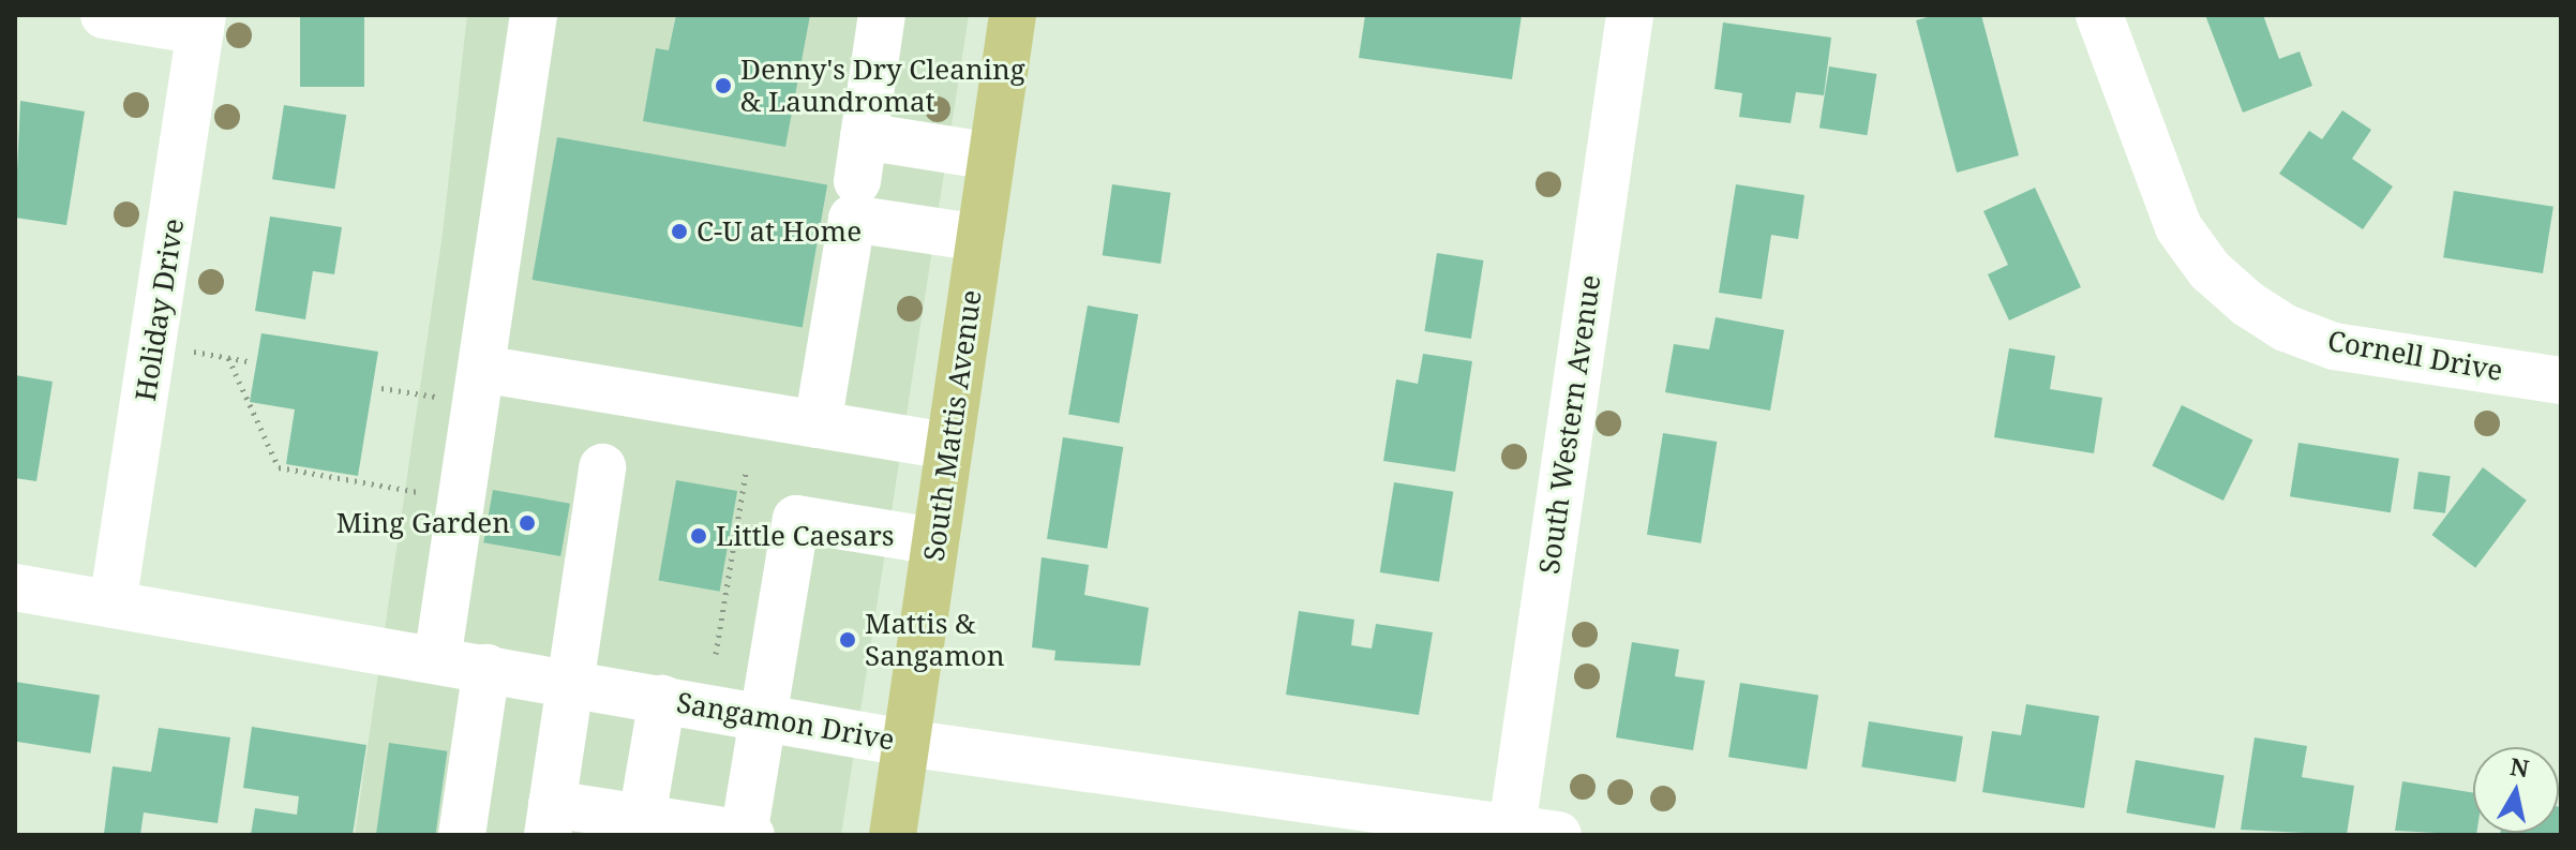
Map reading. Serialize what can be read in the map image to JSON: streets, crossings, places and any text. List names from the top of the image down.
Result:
{
  "streets": {
    "main road": ["South Mattis Avenue"],
    "street": [
      "Holiday Drive",
      "Cornell Drive",
      "South Western Avenue",
      "Sangamon Drive"
    ]
  },
  "crossings": [
    ["Holiday Drive", "Sangamon Drive"],
    ["South Western Avenue", "Sangamon Drive"],
    ["South Mattis Avenue", "Sangamon Drive"]
  ],
  "places": [
    "Denny's Dry Cleaning & Laundromat",
    "C-U at Home",
    "Ming Garden",
    "Little Caesars",
    "Mattis & Sangamon"
  ],
  "north": "top"
}
